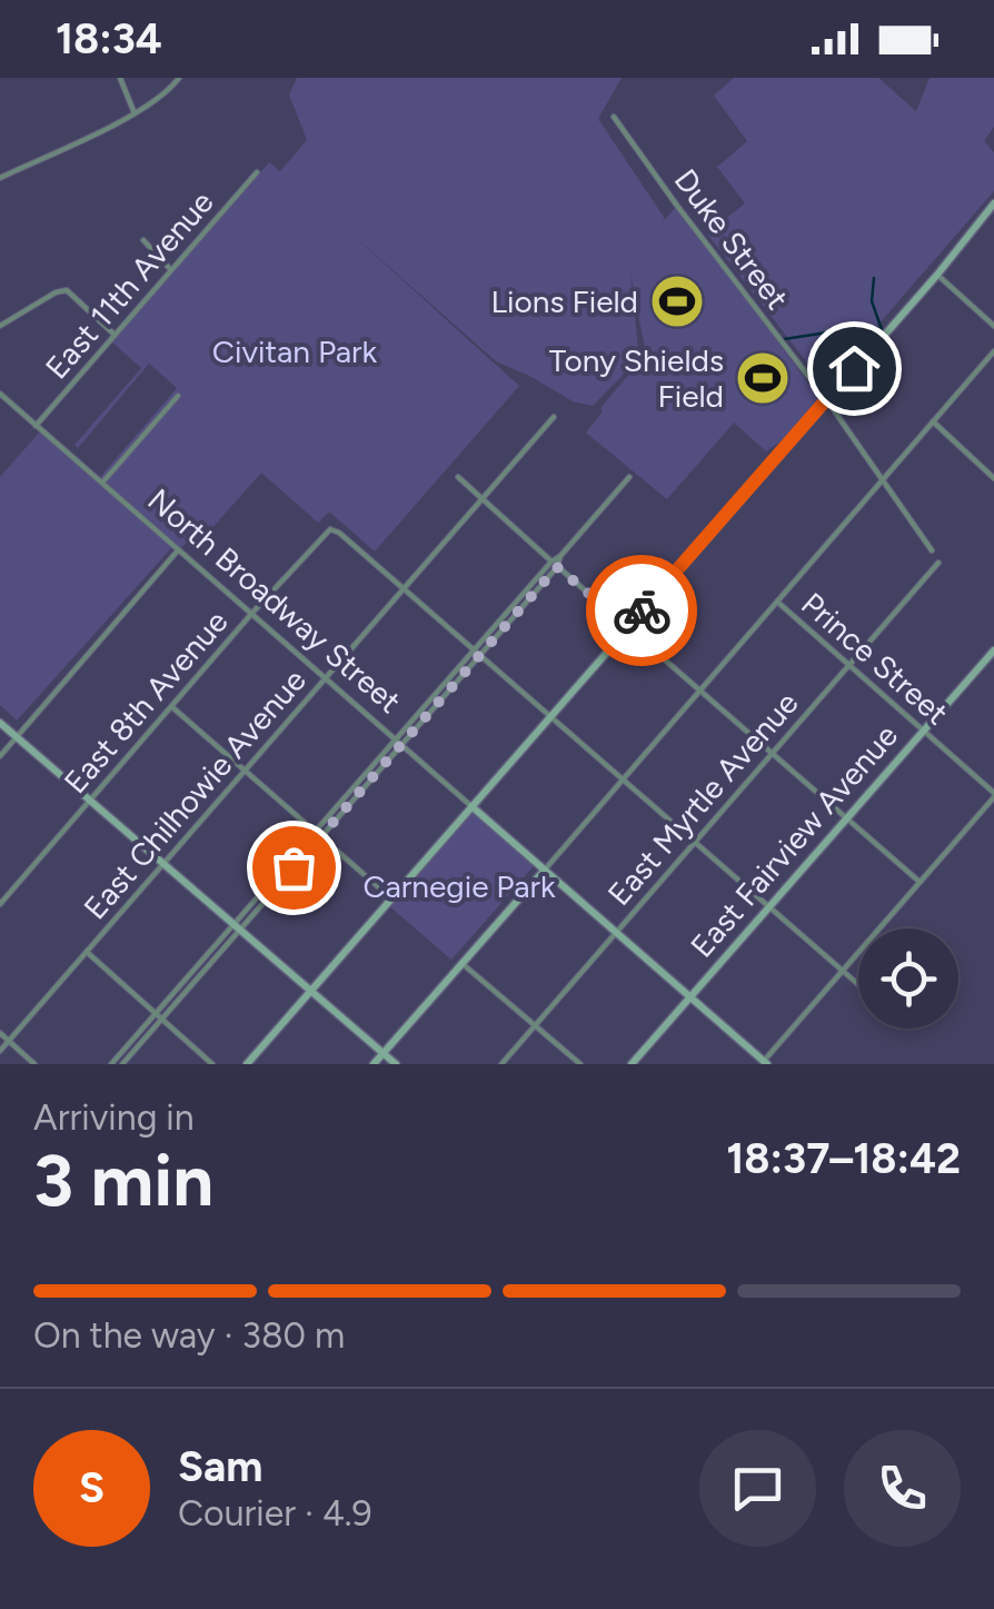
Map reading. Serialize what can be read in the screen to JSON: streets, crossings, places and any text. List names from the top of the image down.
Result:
{
  "streets": {
    "main road": ["North Broadway Street", "East Fairview Avenue"],
    "street": [
      "Duke Street",
      "East 11th Avenue",
      "Prince Street",
      "East 8th Avenue",
      "East Chilhowie Avenue",
      "East Myrtle Avenue"
    ]
  },
  "crossings": [
    ["East 11th Avenue", "North Broadway Street"],
    ["North Broadway Street", "East 8th Avenue"],
    ["North Broadway Street", "East Chilhowie Avenue"],
    ["North Broadway Street", "East Myrtle Avenue"],
    ["North Broadway Street", "East Fairview Avenue"],
    ["Prince Street", "East Myrtle Avenue"],
    ["Prince Street", "East Fairview Avenue"],
    ["East 8th Avenue", "East Chilhowie Avenue"]
  ],
  "parks": ["Civitan Park", "Carnegie Park"],
  "places": {
    "sports": ["Lions Field", "Tony Shields Field"]
  },
  "page": {
    "status": "18:34",
    "heading": ["3 min", "Arriving in", "18:37–18:42"],
    "panel": ["Sam", "Courier · 4.9"],
    "bar": "On the way · 380 m",
    "round": "S"
  }
}
